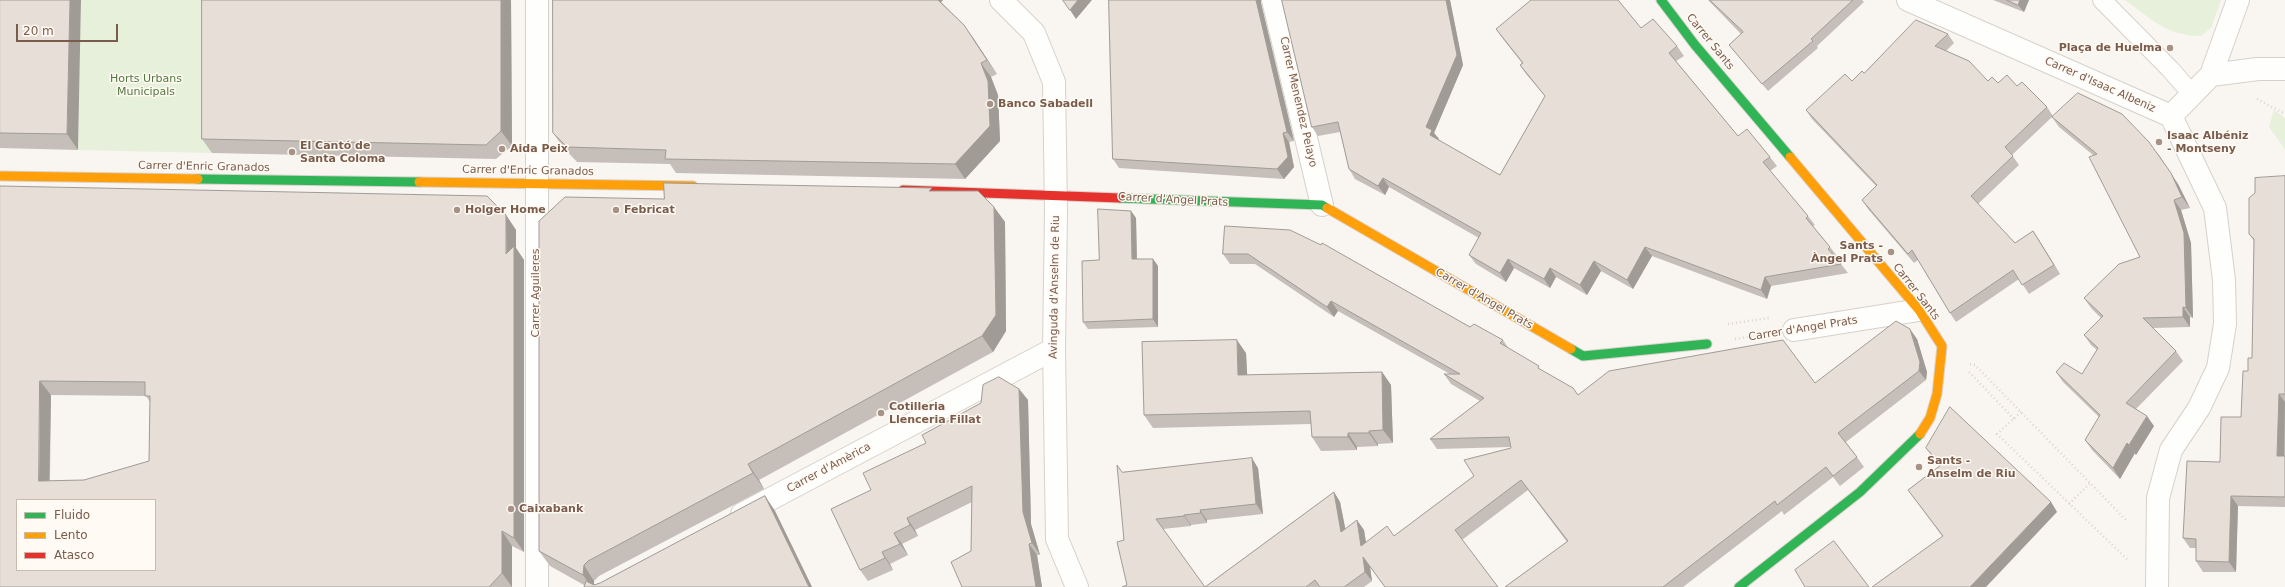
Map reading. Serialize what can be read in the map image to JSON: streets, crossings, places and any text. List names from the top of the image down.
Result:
{
  "streets": {
    "street": [
      "Carrer Sants",
      "Carrer d'Isaac Albeniz",
      "Carrer Menendez Pelayo",
      "Carrer d'Enric Granados",
      "Carrer d'Angel Prats",
      "Avinguda d'Anselm de Riu",
      "Carrer Aguileres",
      "Carrer d'Amèrica"
    ]
  },
  "crossings": [
    ["Carrer Sants", "Carrer d'Angel Prats"],
    ["Carrer Menendez Pelayo", "Carrer d'Angel Prats"],
    ["Carrer d'Enric Granados", "Carrer Aguileres"],
    ["Carrer d'Angel Prats", "Avinguda d'Anselm de Riu"],
    ["Avinguda d'Anselm de Riu", "Carrer d'Amèrica"]
  ],
  "parks": ["Horts Urbans Municipals"],
  "places": [
    "Plaça de Huelma",
    "Banco Sabadell",
    "Isaac Albéniz - Montseny",
    "Aida Peix",
    "El Cantó de Santa Coloma",
    "Holger Home",
    "Febricat",
    "Sants - Àngel Prats",
    "Cotilleria Llenceria Fillat",
    "Sants - Anselm de Riu",
    "Caixabank"
  ],
  "legend": ["Fluido", "Lento", "Atasco"],
  "scale_bar": "20 m"
}
